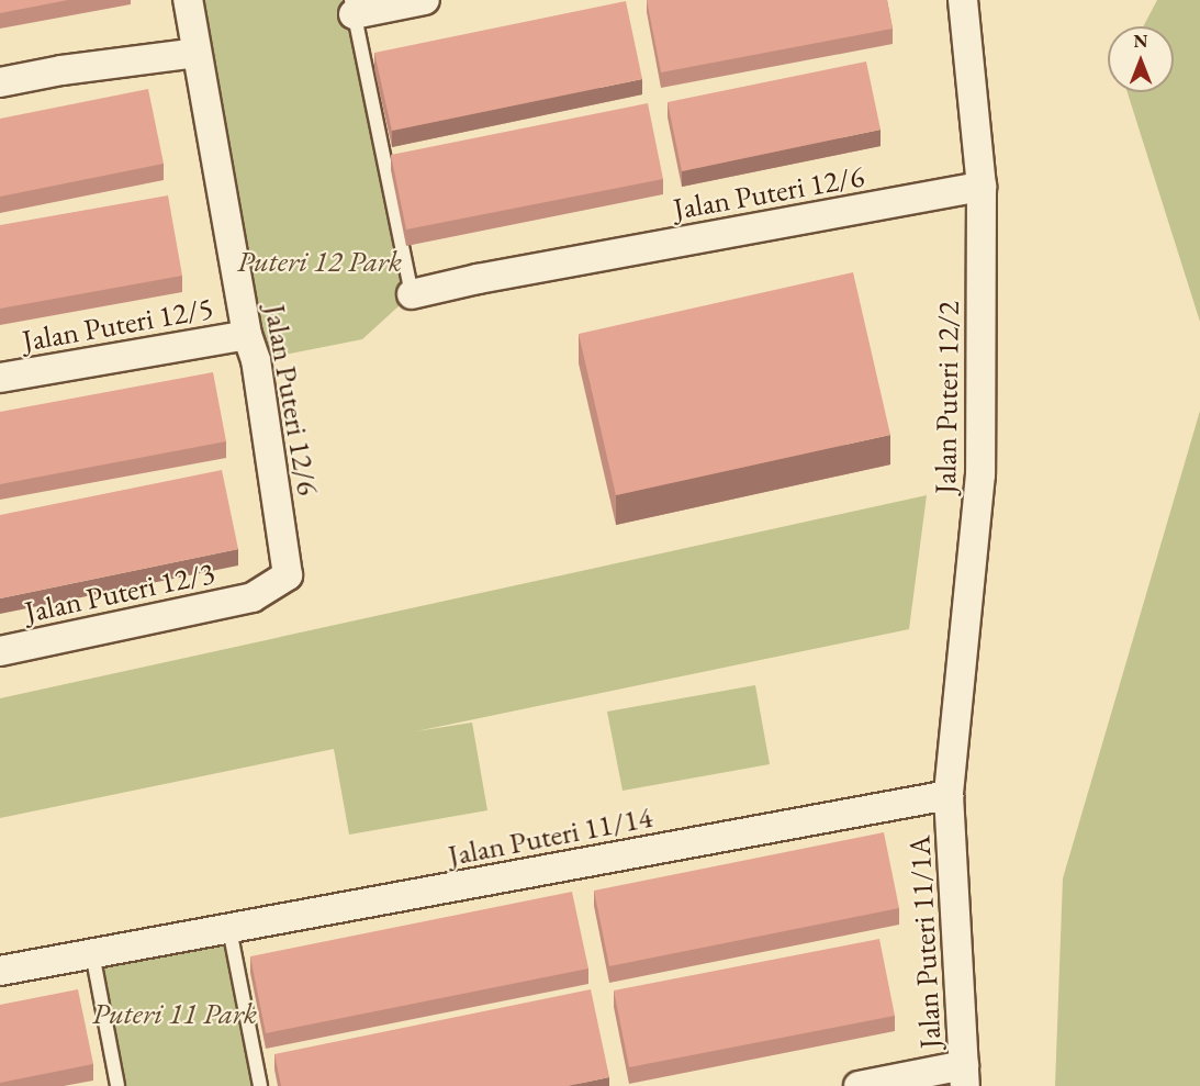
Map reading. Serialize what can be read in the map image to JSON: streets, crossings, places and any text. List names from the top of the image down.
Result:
{
  "streets": {
    "street": [
      "Jalan Puteri 12/6",
      "Jalan Puteri 12/5",
      "Jalan Puteri 12/2",
      "Jalan Puteri 12/3",
      "Jalan Puteri 11/14",
      "Jalan Puteri 11/1A"
    ]
  },
  "crossings": [
    ["Jalan Puteri 12/6", "Jalan Puteri 12/5"],
    ["Jalan Puteri 12/6", "Jalan Puteri 12/2"],
    ["Jalan Puteri 12/6", "Jalan Puteri 12/3"],
    ["Jalan Puteri 12/2", "Jalan Puteri 11/14"],
    ["Jalan Puteri 12/2", "Jalan Puteri 11/1A"],
    ["Jalan Puteri 11/14", "Jalan Puteri 11/1A"]
  ],
  "parks": ["Puteri 12 Park", "Puteri 11 Park"],
  "north": "top"
}
